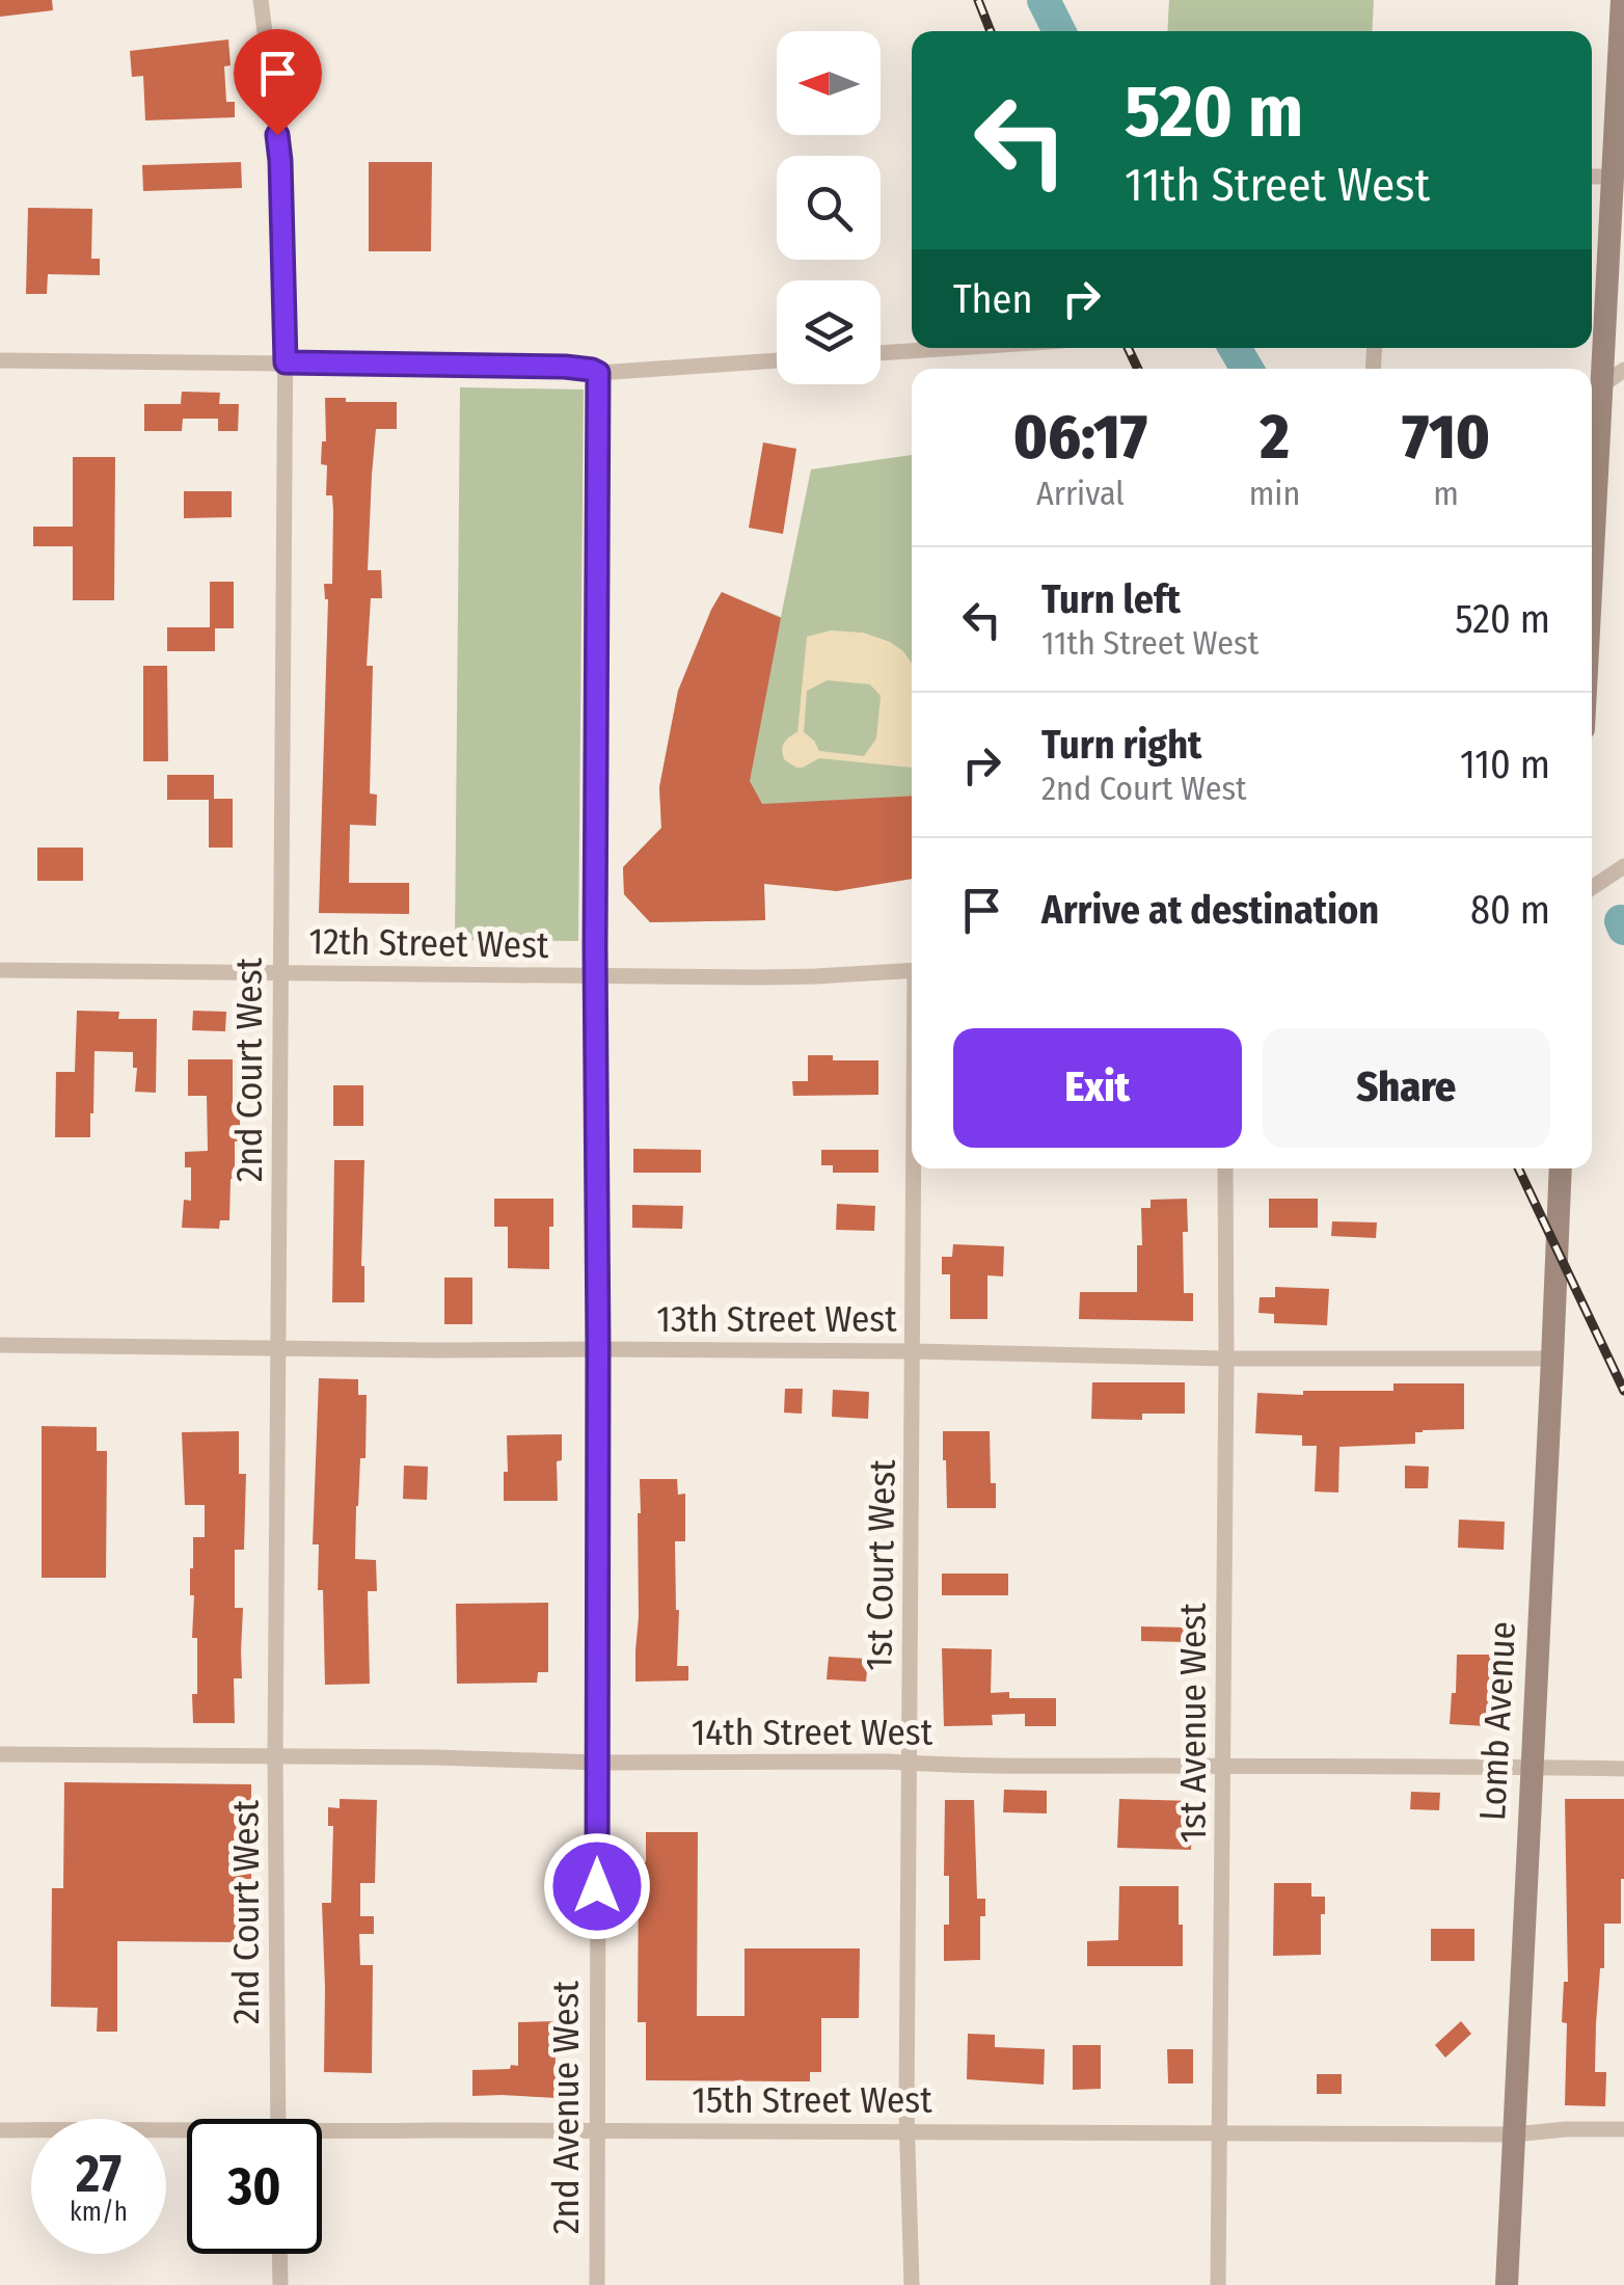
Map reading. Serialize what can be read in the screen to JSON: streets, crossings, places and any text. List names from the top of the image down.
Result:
{
  "streets": {
    "main road": ["Lomb Avenue"],
    "street": [
      "12th Street West",
      "2nd Court West",
      "13th Street West",
      "1st Court West",
      "1st Avenue West",
      "14th Street West",
      "15th Street West",
      "2nd Avenue West"
    ]
  },
  "crossings": [
    ["12th Street West", "2nd Court West"],
    ["12th Street West", "2nd Avenue West"],
    ["2nd Court West", "13th Street West"],
    ["2nd Court West", "14th Street West"],
    ["13th Street West", "1st Court West"],
    ["13th Street West", "Lomb Avenue"],
    ["13th Street West", "1st Avenue West"],
    ["13th Street West", "2nd Avenue West"],
    ["1st Court West", "14th Street West"],
    ["1st Court West", "15th Street West"],
    ["Lomb Avenue", "14th Street West"],
    ["Lomb Avenue", "15th Street West"],
    ["1st Avenue West", "14th Street West"],
    ["1st Avenue West", "15th Street West"],
    ["14th Street West", "2nd Avenue West"],
    ["15th Street West", "2nd Avenue West"]
  ],
  "north": "left",
  "page": {
    "turn": ["520 m", "11th Street West"],
    "then": "Then",
    "eta": [
      "06:17",
      "Arrival",
      "2",
      "min",
      "710",
      "m"
    ],
    "list": [
      {
        "name": "Turn left",
        "note": "11th Street West",
        "value": "520 m"
      },
      {
        "name": "Turn right",
        "note": "2nd Court West",
        "value": "110 m"
      },
      {
        "name": "Arrive at destination",
        "value": "80 m"
      }
    ],
    "buttons": ["Exit", "Share"],
    "speed": "27 km/h",
    "limit": "30"
  }
}
